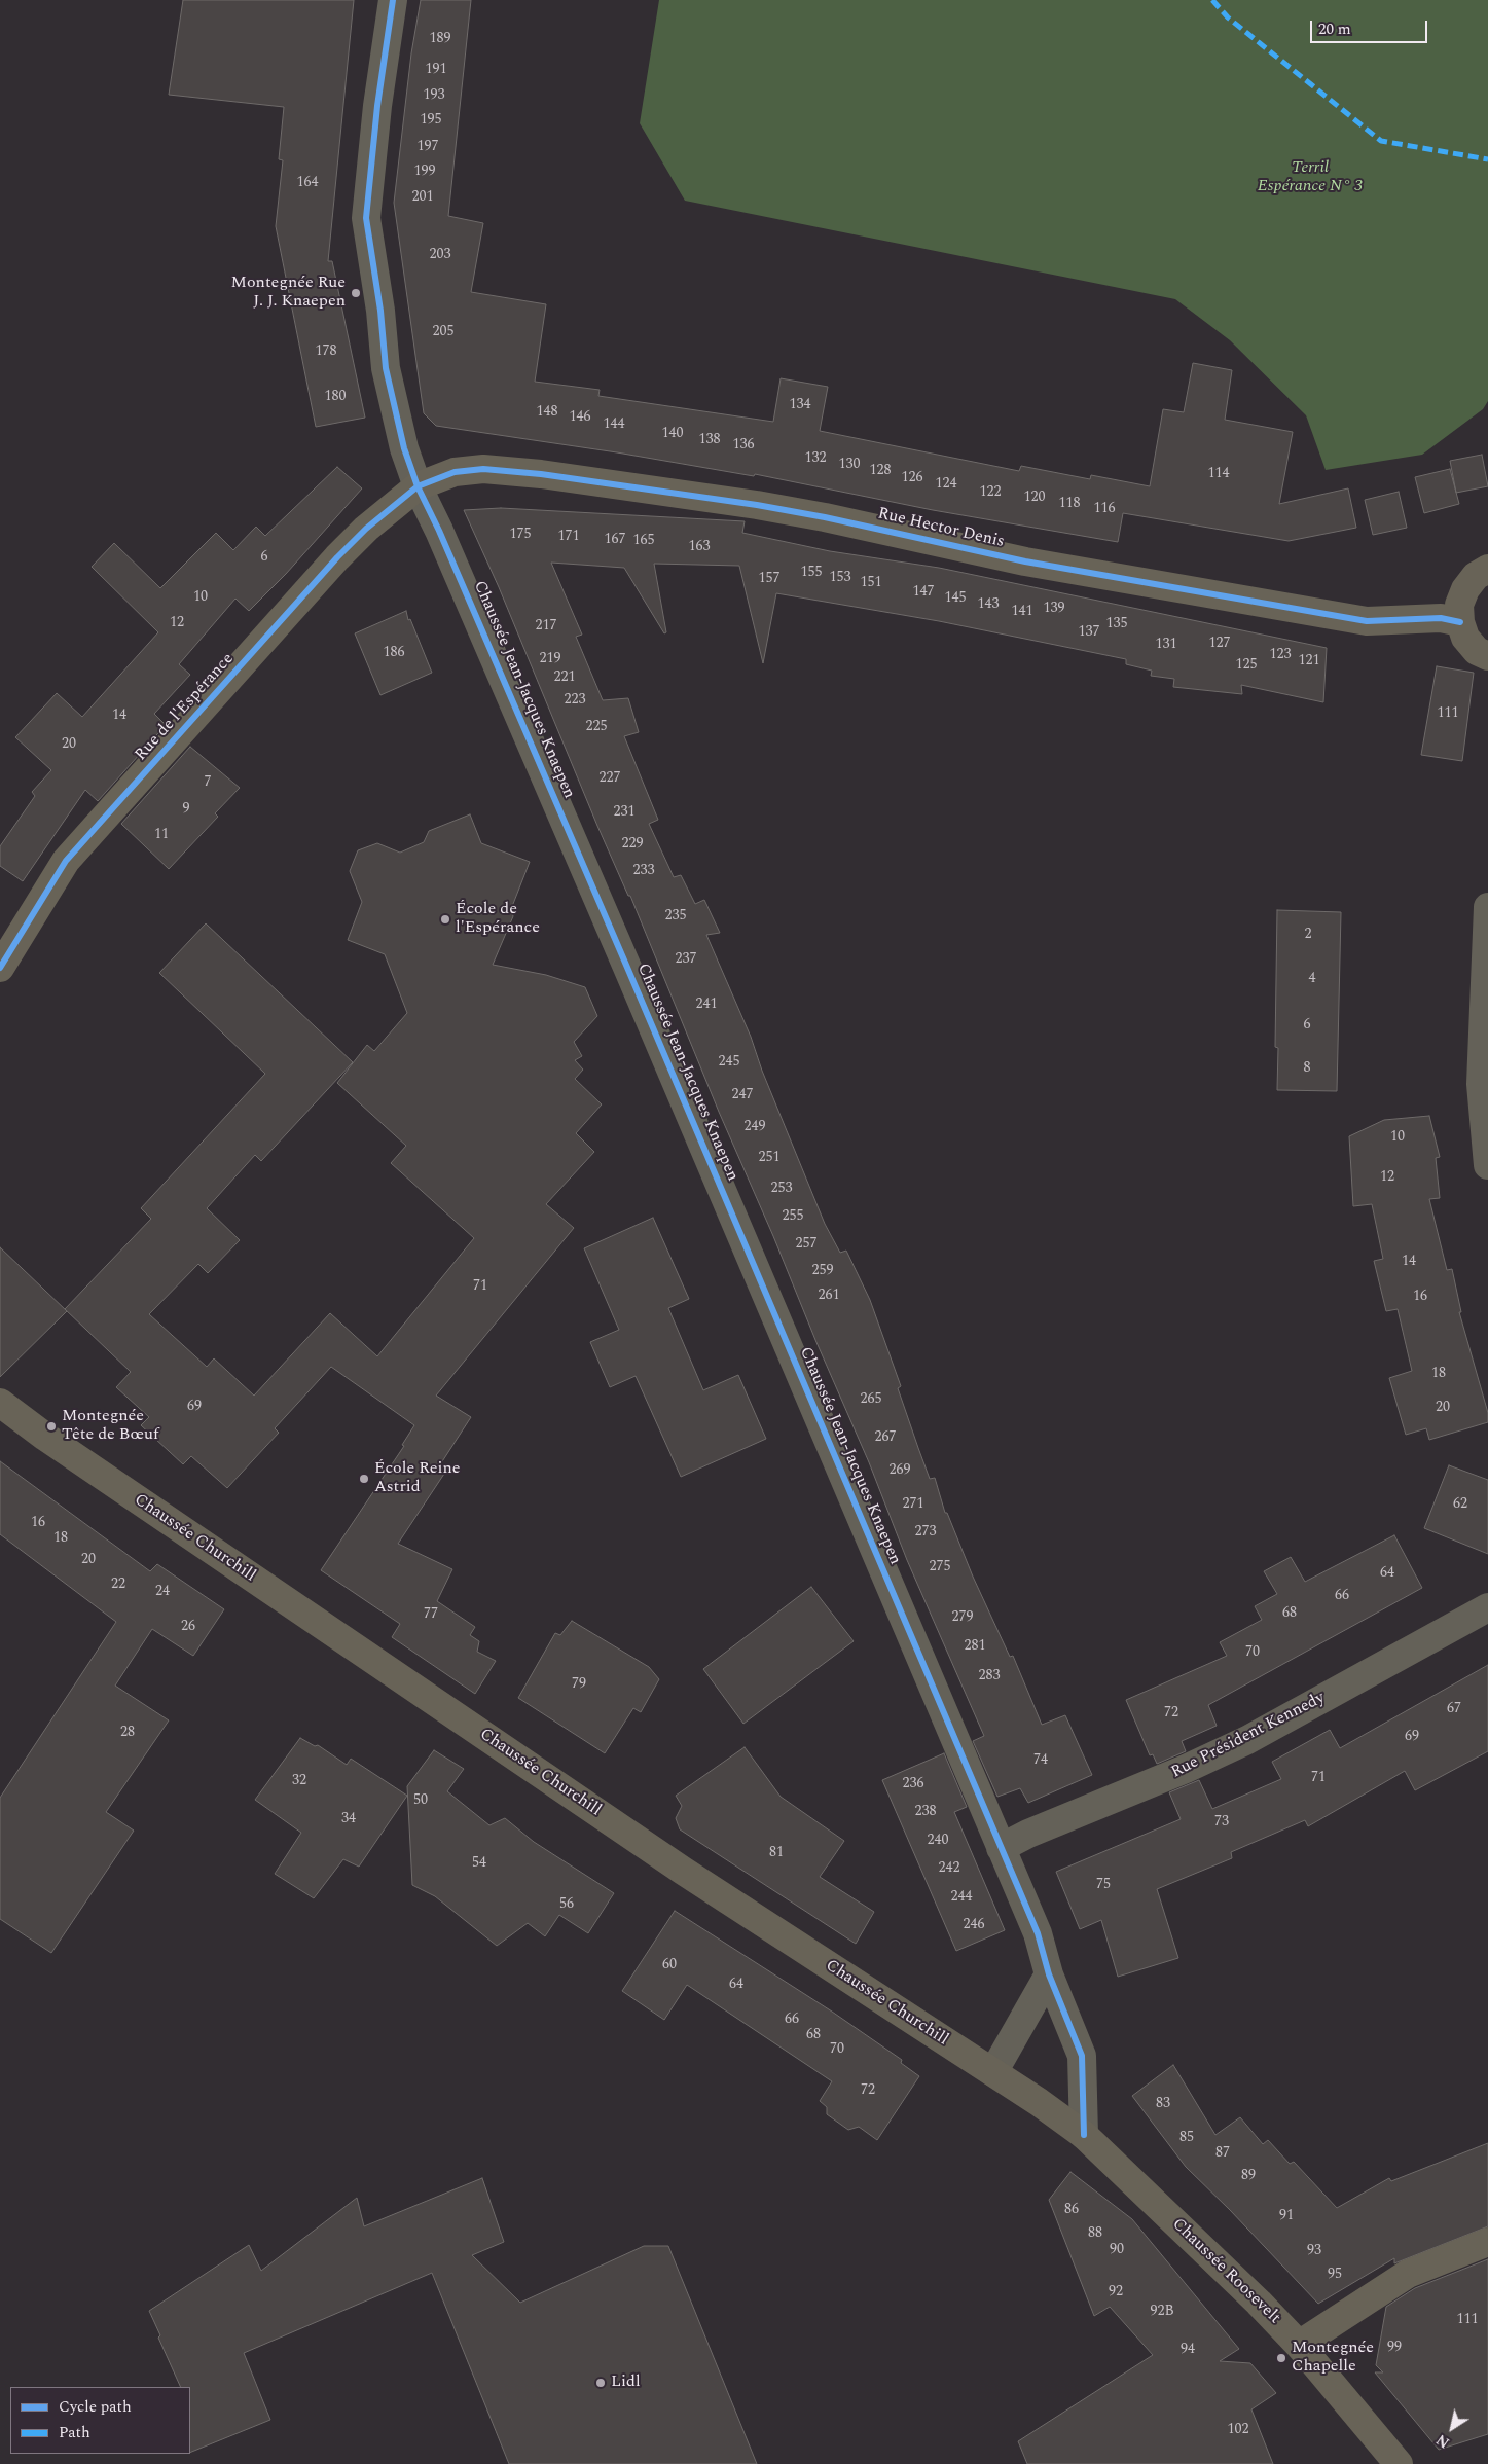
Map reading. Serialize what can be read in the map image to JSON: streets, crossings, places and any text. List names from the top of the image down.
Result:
{
  "streets": {
    "street": [
      "Rue Hector Denis",
      "Chaussée Jean-Jacques Knaepen",
      "Rue de l'Espérance",
      "Chaussée Churchill",
      "Rue Président Kennedy",
      "Chaussée Roosevelt"
    ]
  },
  "crossings": [
    ["Rue Hector Denis", "Chaussée Jean-Jacques Knaepen"],
    ["Rue Hector Denis", "Rue de l'Espérance"],
    ["Chaussée Jean-Jacques Knaepen", "Rue de l'Espérance"],
    ["Chaussée Jean-Jacques Knaepen", "Chaussée Churchill"],
    ["Chaussée Jean-Jacques Knaepen", "Rue Président Kennedy"],
    ["Chaussée Jean-Jacques Knaepen", "Chaussée Roosevelt"],
    ["Chaussée Churchill", "Chaussée Roosevelt"]
  ],
  "parks": ["Terril Espérance N° 3"],
  "places": [
    "Montegnée Rue J. J. Knaepen",
    "École de l'Espérance",
    "Montegnée Tête de Bœuf",
    "École Reine Astrid",
    "Montegnée Chapelle",
    "Lidl"
  ],
  "house_numbers": [
    "189",
    "191",
    "193",
    "195",
    "197",
    "199",
    "164",
    "201",
    "203",
    "205",
    "178",
    "180",
    "134",
    "148",
    "146",
    "144",
    "140",
    "138",
    "136",
    "132",
    "130",
    "128",
    "114",
    "126",
    "124",
    "122",
    "120",
    "118",
    "116",
    "175",
    "171",
    "167",
    "165",
    "163",
    "6",
    "155",
    "153",
    "157",
    "151",
    "147",
    "10",
    "145",
    "143",
    "139",
    "141",
    "12",
    "135",
    "217",
    "137",
    "127",
    "131",
    "186",
    "123",
    "219",
    "121",
    "125",
    "221",
    "223",
    "111",
    "14",
    "225",
    "20",
    "227",
    "7",
    "9",
    "231",
    "11",
    "229",
    "233",
    "235",
    "2",
    "237",
    "4",
    "241",
    "6",
    "245",
    "8",
    "247",
    "249",
    "10",
    "251",
    "12",
    "253",
    "255",
    "257",
    "14",
    "259",
    "71",
    "261",
    "16",
    "18",
    "265",
    "69",
    "20",
    "267",
    "269",
    "271",
    "62",
    "16",
    "273",
    "18",
    "20",
    "275",
    "64",
    "22",
    "24",
    "66",
    "68",
    "77",
    "279",
    "26",
    "281",
    "70",
    "283",
    "79",
    "67",
    "72",
    "28",
    "69",
    "74",
    "71",
    "32",
    "236",
    "50",
    "238",
    "34",
    "73",
    "240",
    "81",
    "54",
    "242",
    "75",
    "244",
    "56",
    "246",
    "60",
    "64",
    "66",
    "68",
    "70",
    "72",
    "83",
    "85",
    "87",
    "89",
    "86",
    "91",
    "88",
    "90",
    "93",
    "95",
    "92",
    "92B",
    "111",
    "99",
    "94",
    "102"
  ],
  "legend": ["Cycle path", "Path"],
  "scale_bar": "20 m",
  "north": "bottom left"
}
